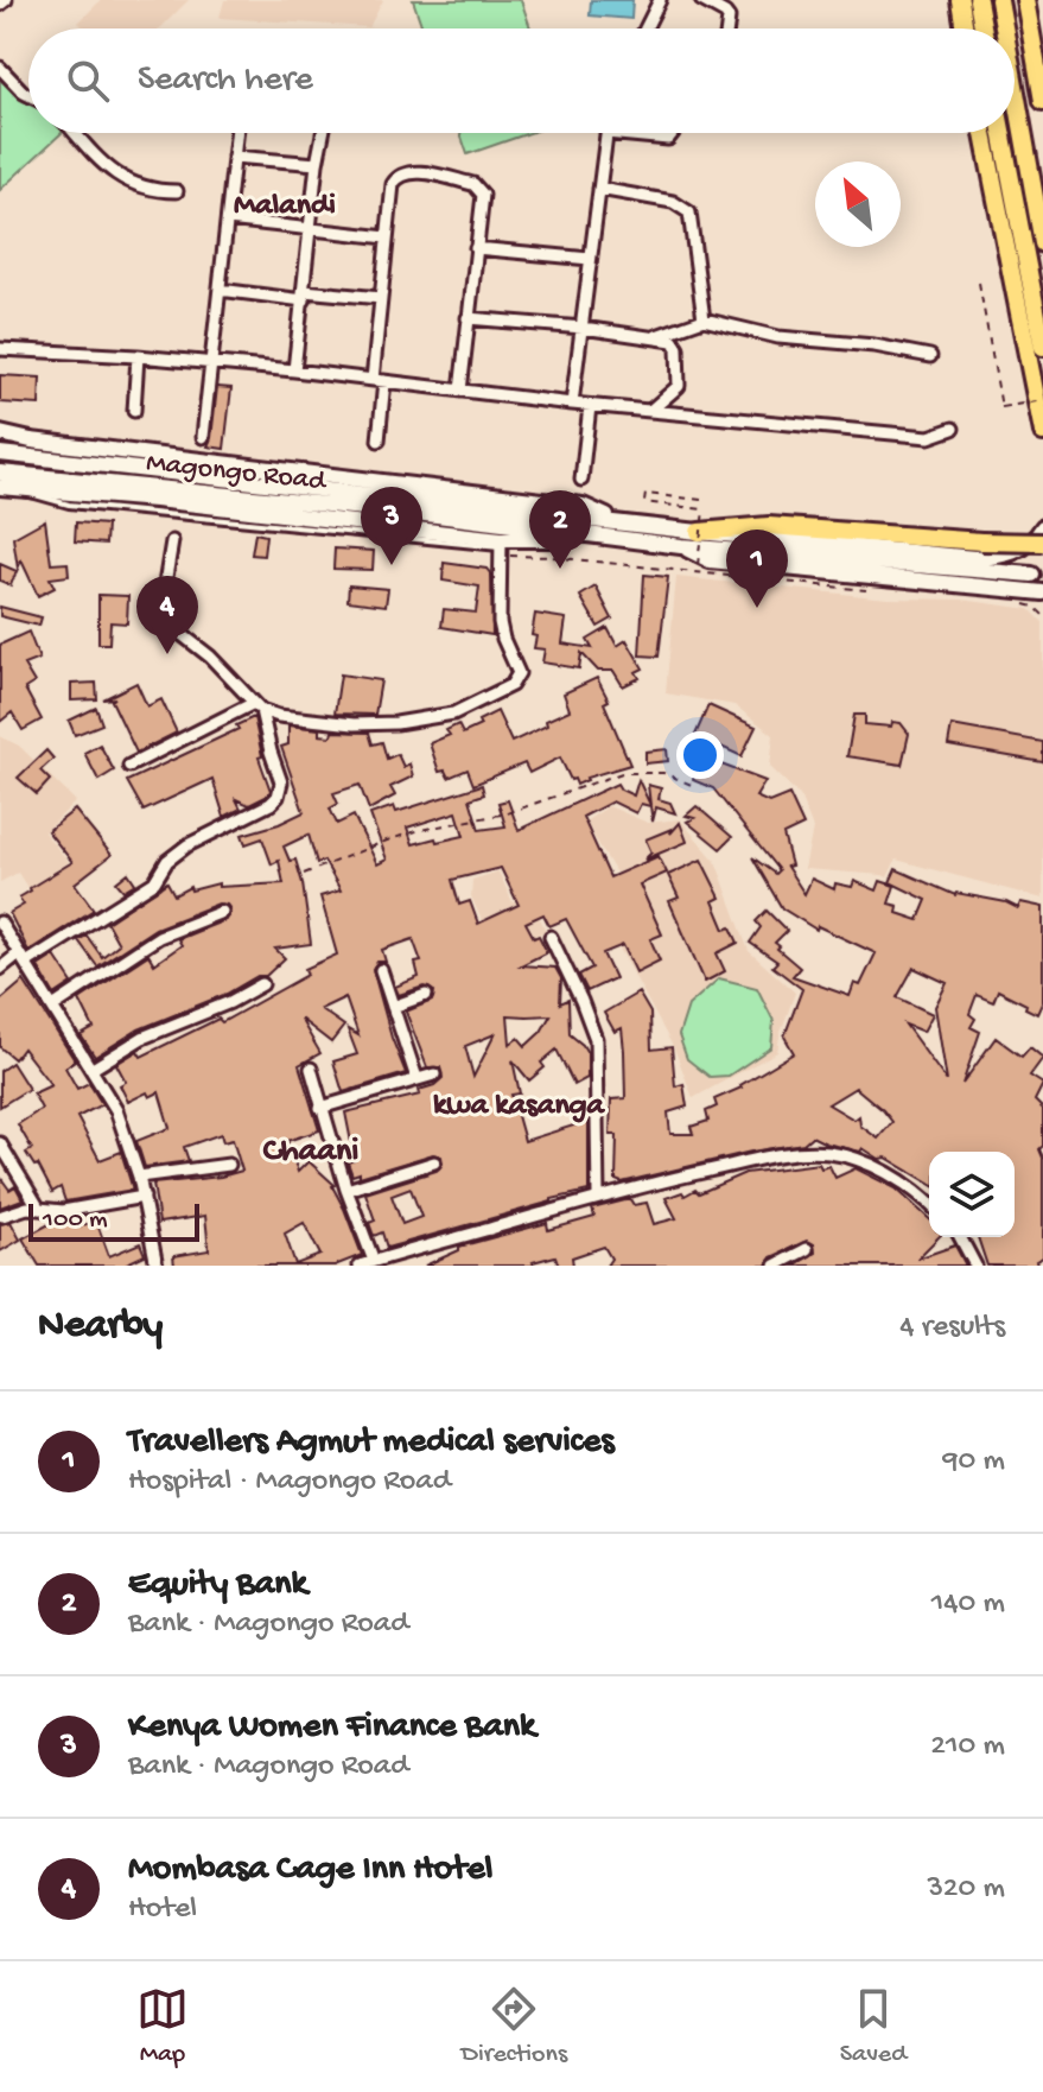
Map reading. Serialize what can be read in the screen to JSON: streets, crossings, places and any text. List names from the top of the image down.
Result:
{
  "streets": {
    "main road": ["Magongo Road"]
  },
  "districts": ["Malandi", "kwa kasanga", "Chaani"],
  "scale_bar": "100 m",
  "north": "top left",
  "page": {
    "search": "Search here",
    "pins": [
      "3",
      "2",
      "1",
      "4"
    ],
    "scale": "100 m",
    "heading": ["Nearby", "4 results"],
    "list": [
      {
        "mark": "1",
        "name": "Travellers Agmut medical services",
        "note": "Hospital · Magongo Road",
        "value": "90 m"
      },
      {
        "mark": "2",
        "name": "Equity Bank",
        "note": "Bank · Magongo Road",
        "value": "140 m"
      },
      {
        "mark": "3",
        "name": "Kenya Women Finance Bank",
        "note": "Bank · Magongo Road",
        "value": "210 m"
      },
      {
        "mark": "4",
        "name": "Mombasa Cage Inn Hotel",
        "note": "Hotel",
        "value": "320 m"
      }
    ],
    "nav": ["Map", "Directions", "Saved"]
  }
}
